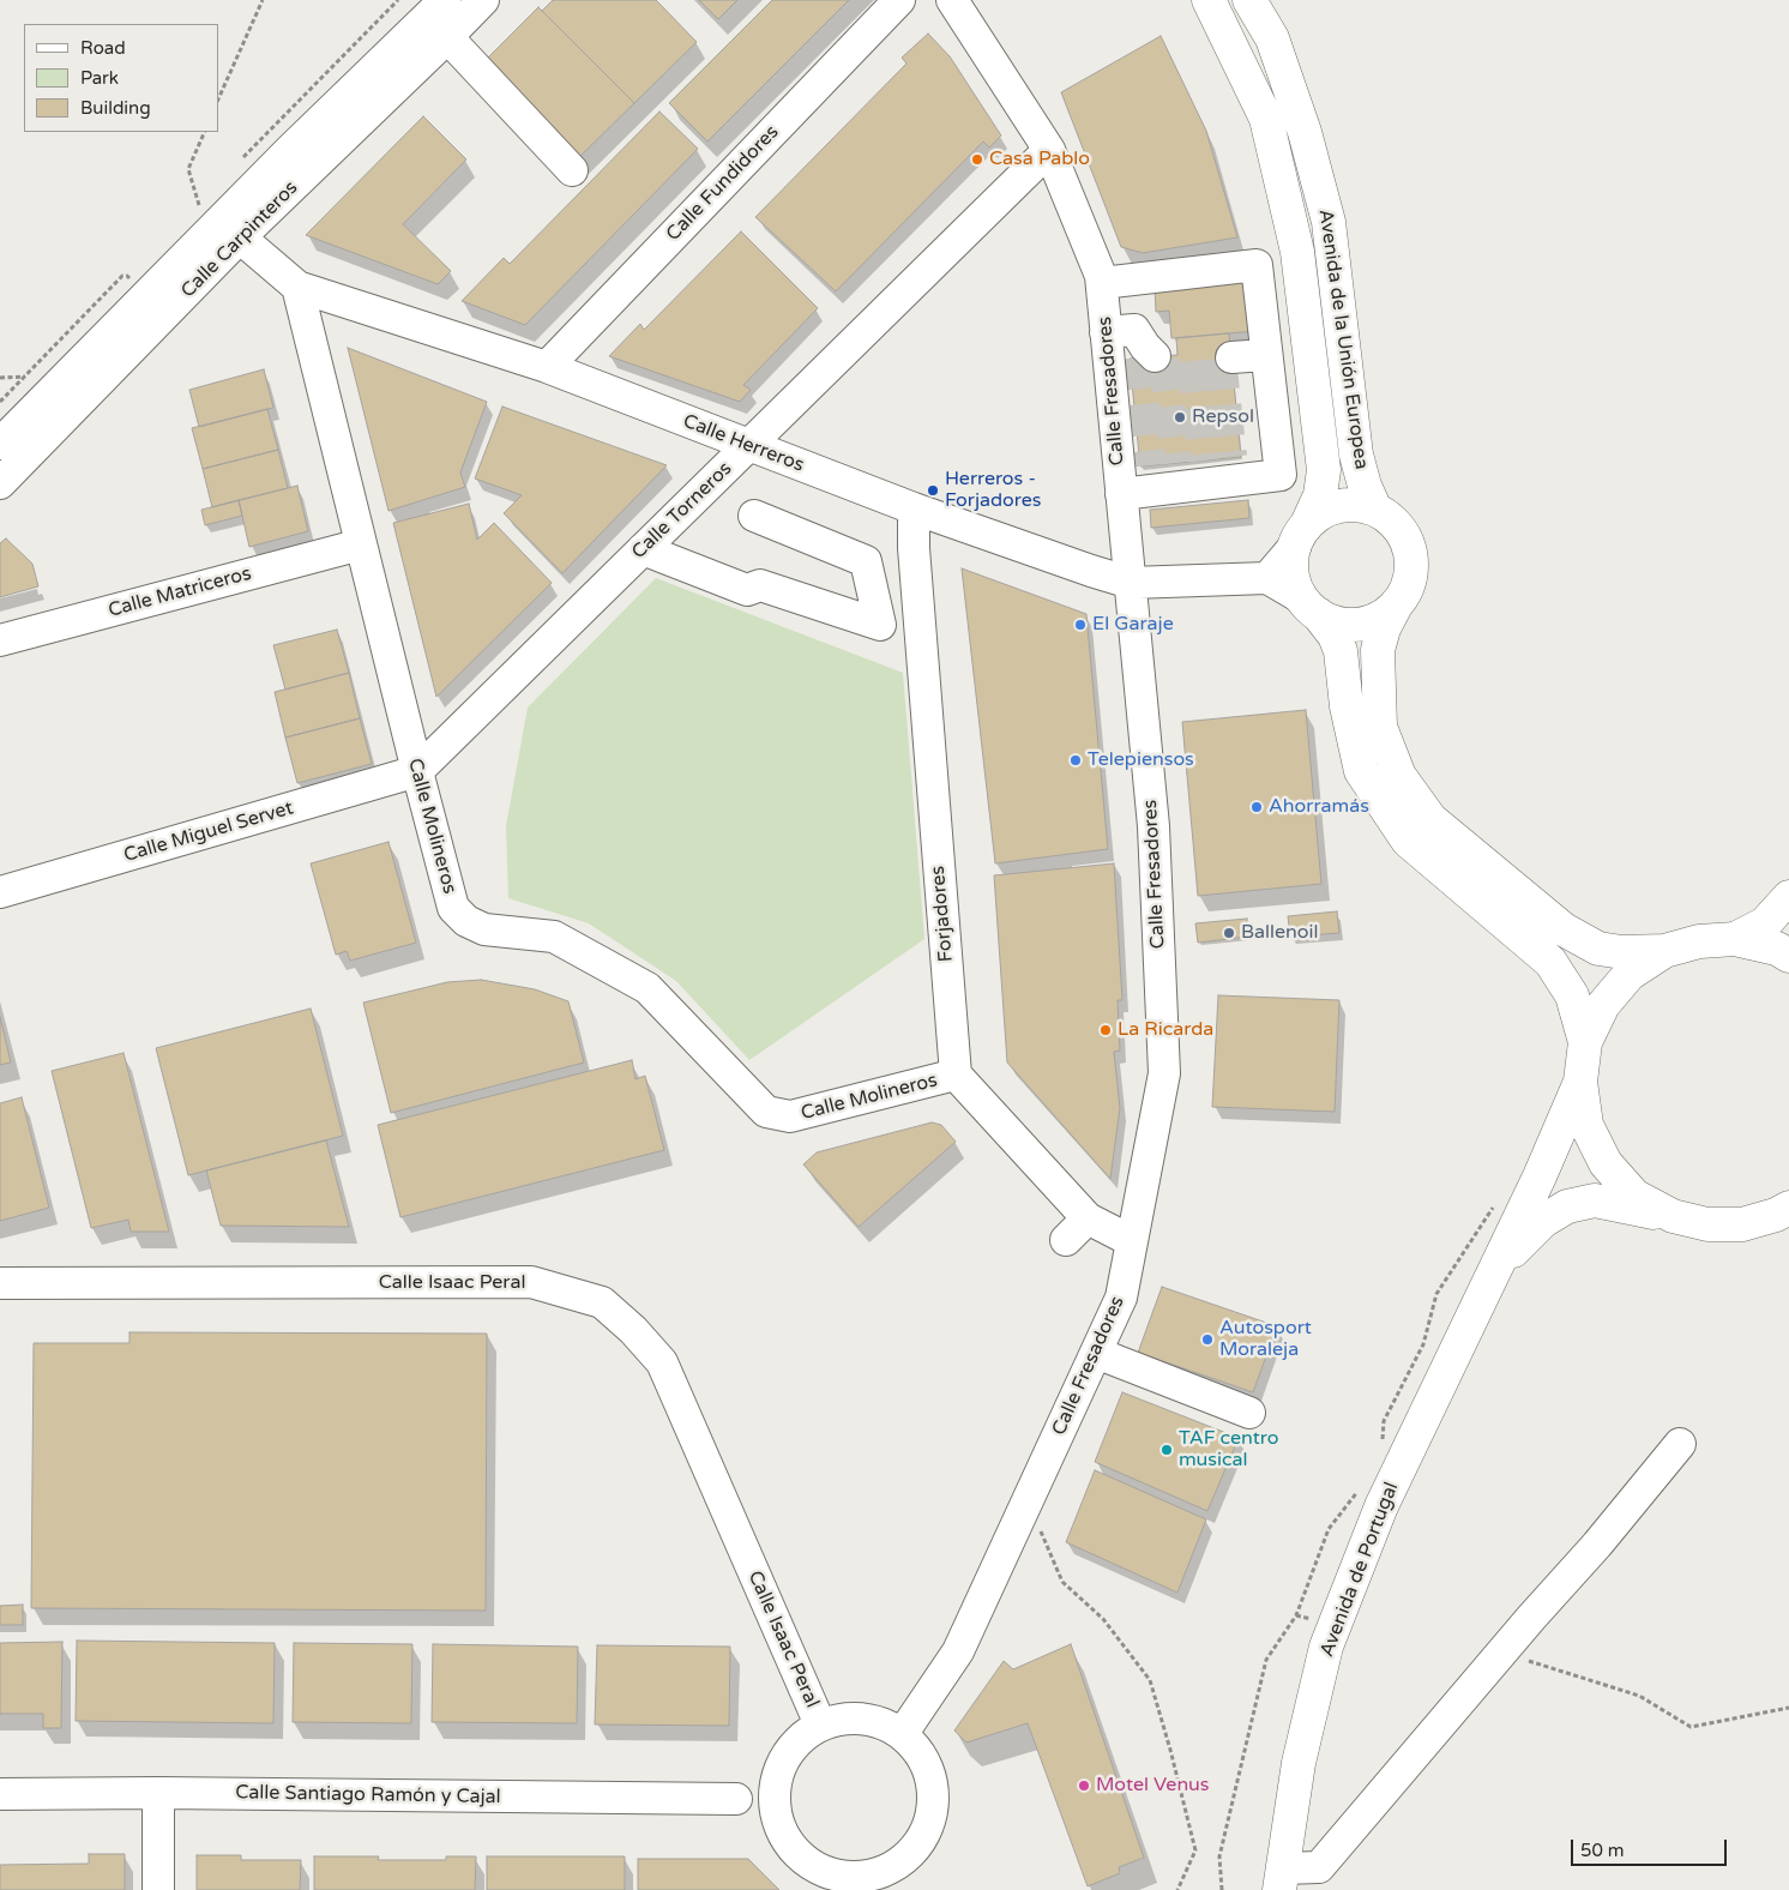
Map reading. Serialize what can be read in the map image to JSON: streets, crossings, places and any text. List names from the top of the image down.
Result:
{
  "streets": {
    "main road": ["Avenida de la Unión Europea", "Avenida de Portugal"],
    "street": [
      "Calle Fundidores",
      "Calle Carpìnteros",
      "Calle Fresadores",
      "Calle Herreros",
      "Calle Torneros",
      "Calle Matriceros",
      "Calle Molineros",
      "Calle Miguel Servet",
      "Forjadores",
      "Calle Isaac Peral",
      "Calle Santiago Ramón y Cajal"
    ]
  },
  "crossings": [
    ["Calle Fundidores", "Calle Herreros"],
    ["Calle Carpìnteros", "Calle Herreros"],
    ["Calle Fresadores", "Calle Herreros"],
    ["Calle Fresadores", "Calle Torneros"],
    ["Calle Fresadores", "Calle Isaac Peral"],
    ["Calle Herreros", "Calle Torneros"],
    ["Calle Herreros", "Calle Molineros"],
    ["Calle Herreros", "Forjadores"],
    ["Calle Torneros", "Calle Molineros"],
    ["Calle Torneros", "Calle Miguel Servet"],
    ["Calle Matriceros", "Calle Molineros"],
    ["Calle Molineros", "Calle Miguel Servet"],
    ["Calle Molineros", "Forjadores"]
  ],
  "places": [
    "Casa Pablo",
    "Repsol",
    "Herreros - Forjadores",
    "El Garaje",
    "Telepiensos",
    "Ahorramás",
    "Ballenoil",
    "La Ricarda",
    "Autosport Moraleja",
    "TAF centro musical",
    "Motel Venus"
  ],
  "legend": ["Road", "Park", "Building"],
  "scale_bar": "50 m"
}
